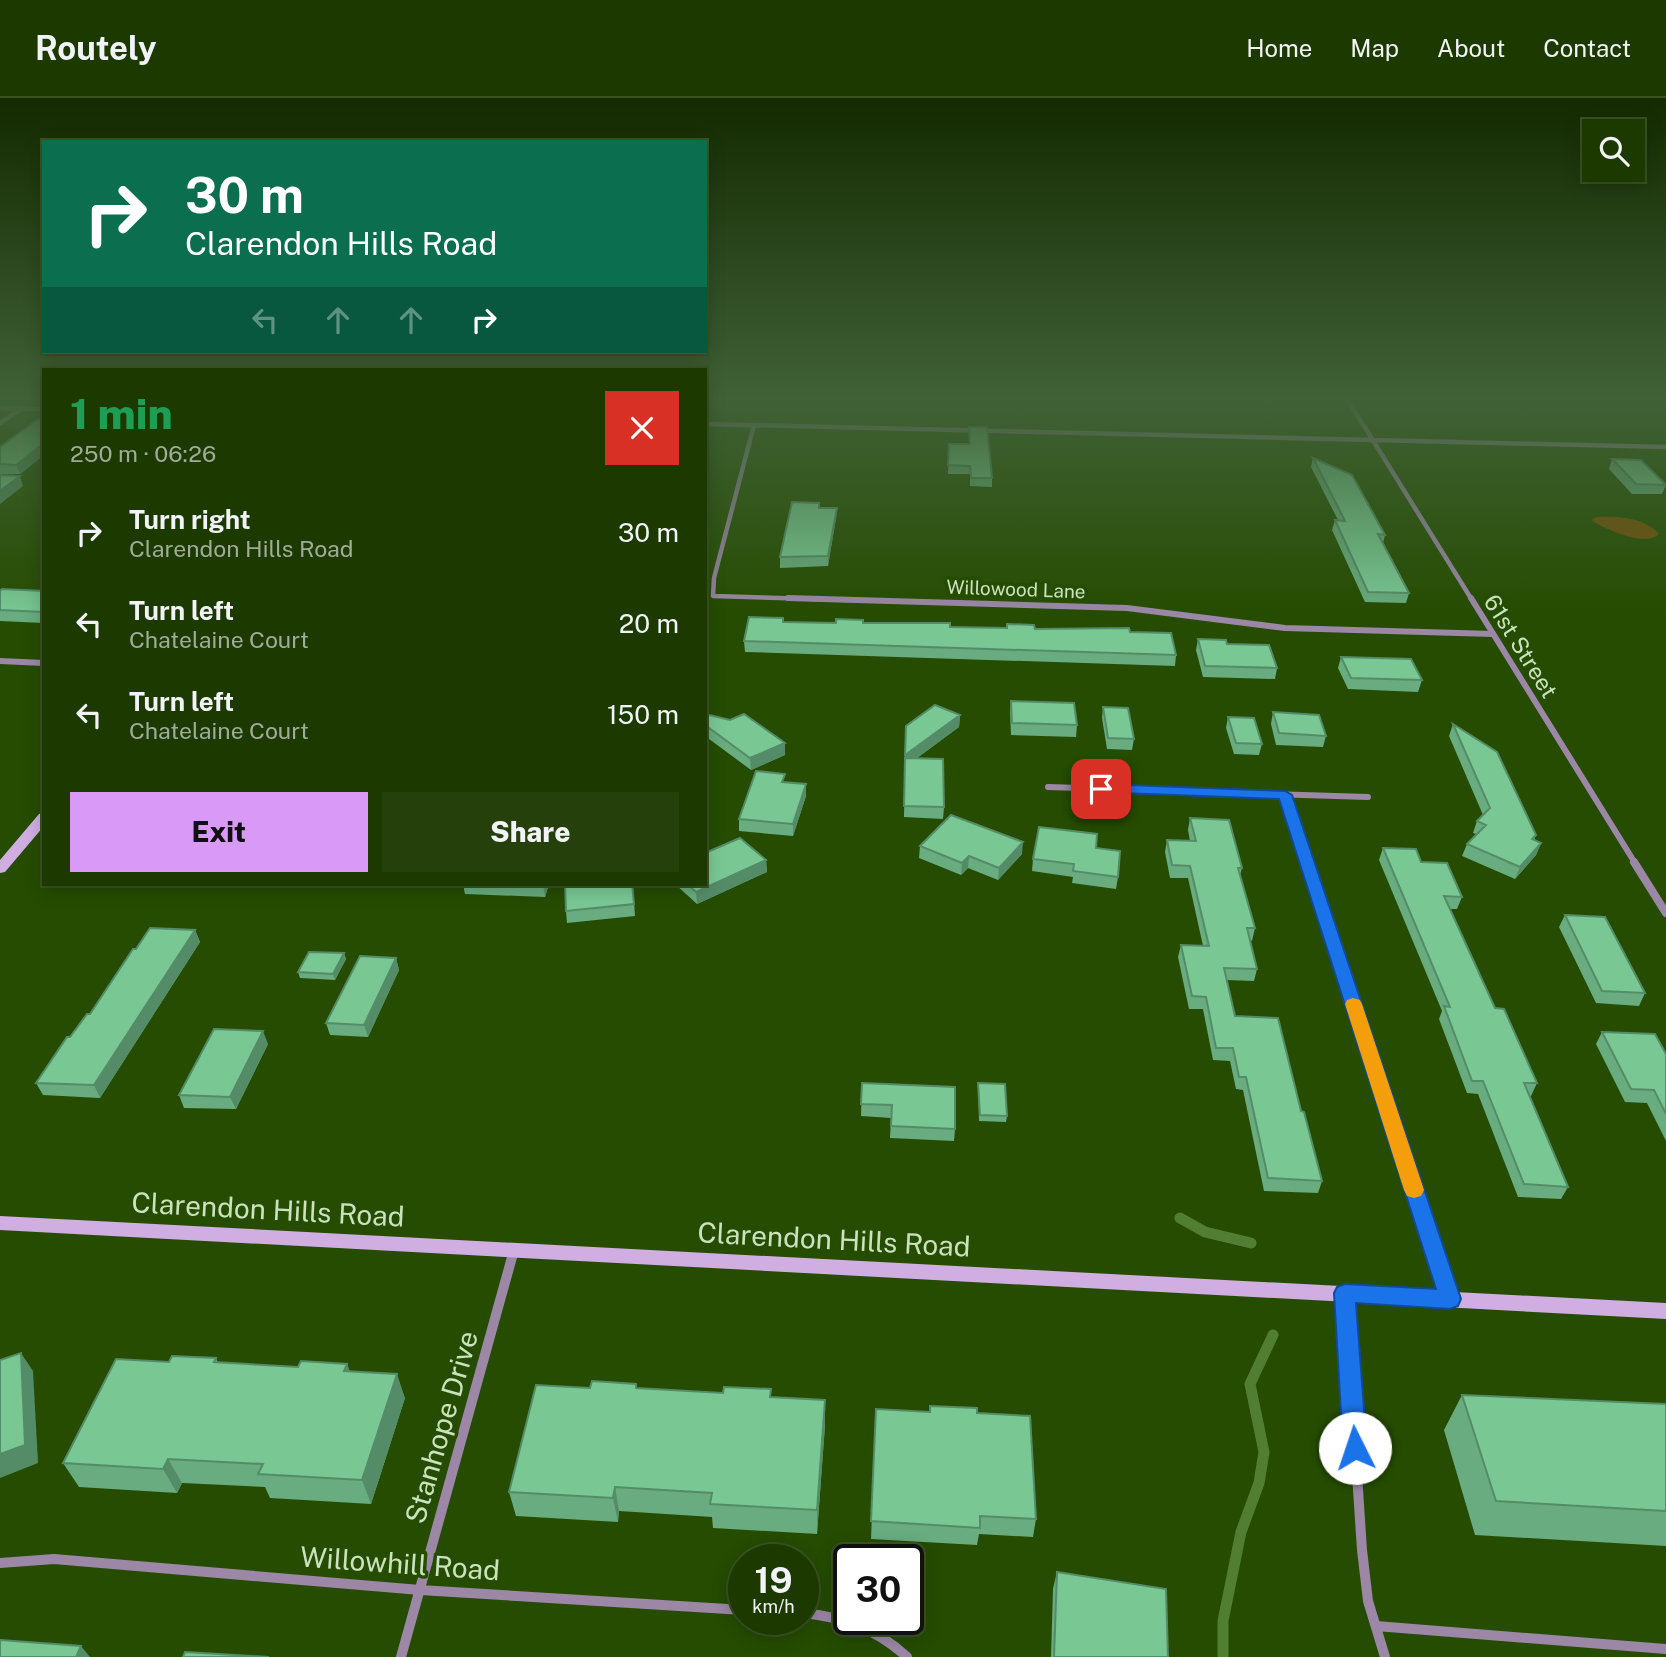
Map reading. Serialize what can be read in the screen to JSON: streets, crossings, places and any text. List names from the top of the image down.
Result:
{
  "streets": {
    "street": [
      "Willowood Lane",
      "61st Street",
      "Clarendon Hills Road",
      "Stanhope Drive",
      "Willowhill Road"
    ]
  },
  "crossings": [
    ["Willowood Lane", "61st Street"],
    ["Clarendon Hills Road", "Stanhope Drive"],
    ["Stanhope Drive", "Willowhill Road"]
  ],
  "page": {
    "header": "Routely",
    "nav": [
      "Home",
      "Map",
      "About",
      "Contact"
    ],
    "turn": ["30 m", "Clarendon Hills Road"],
    "heading": ["1 min", "250 m · 06:26"],
    "list": [
      {
        "name": "Turn right",
        "note": "Clarendon Hills Road",
        "value": "30 m"
      },
      {
        "name": "Turn left",
        "note": "Chatelaine Court",
        "value": "20 m"
      },
      {
        "name": "Turn left",
        "note": "Chatelaine Court",
        "value": "150 m"
      }
    ],
    "buttons": ["Exit", "Share"],
    "speed": "19 km/h",
    "limit": "30"
  }
}
